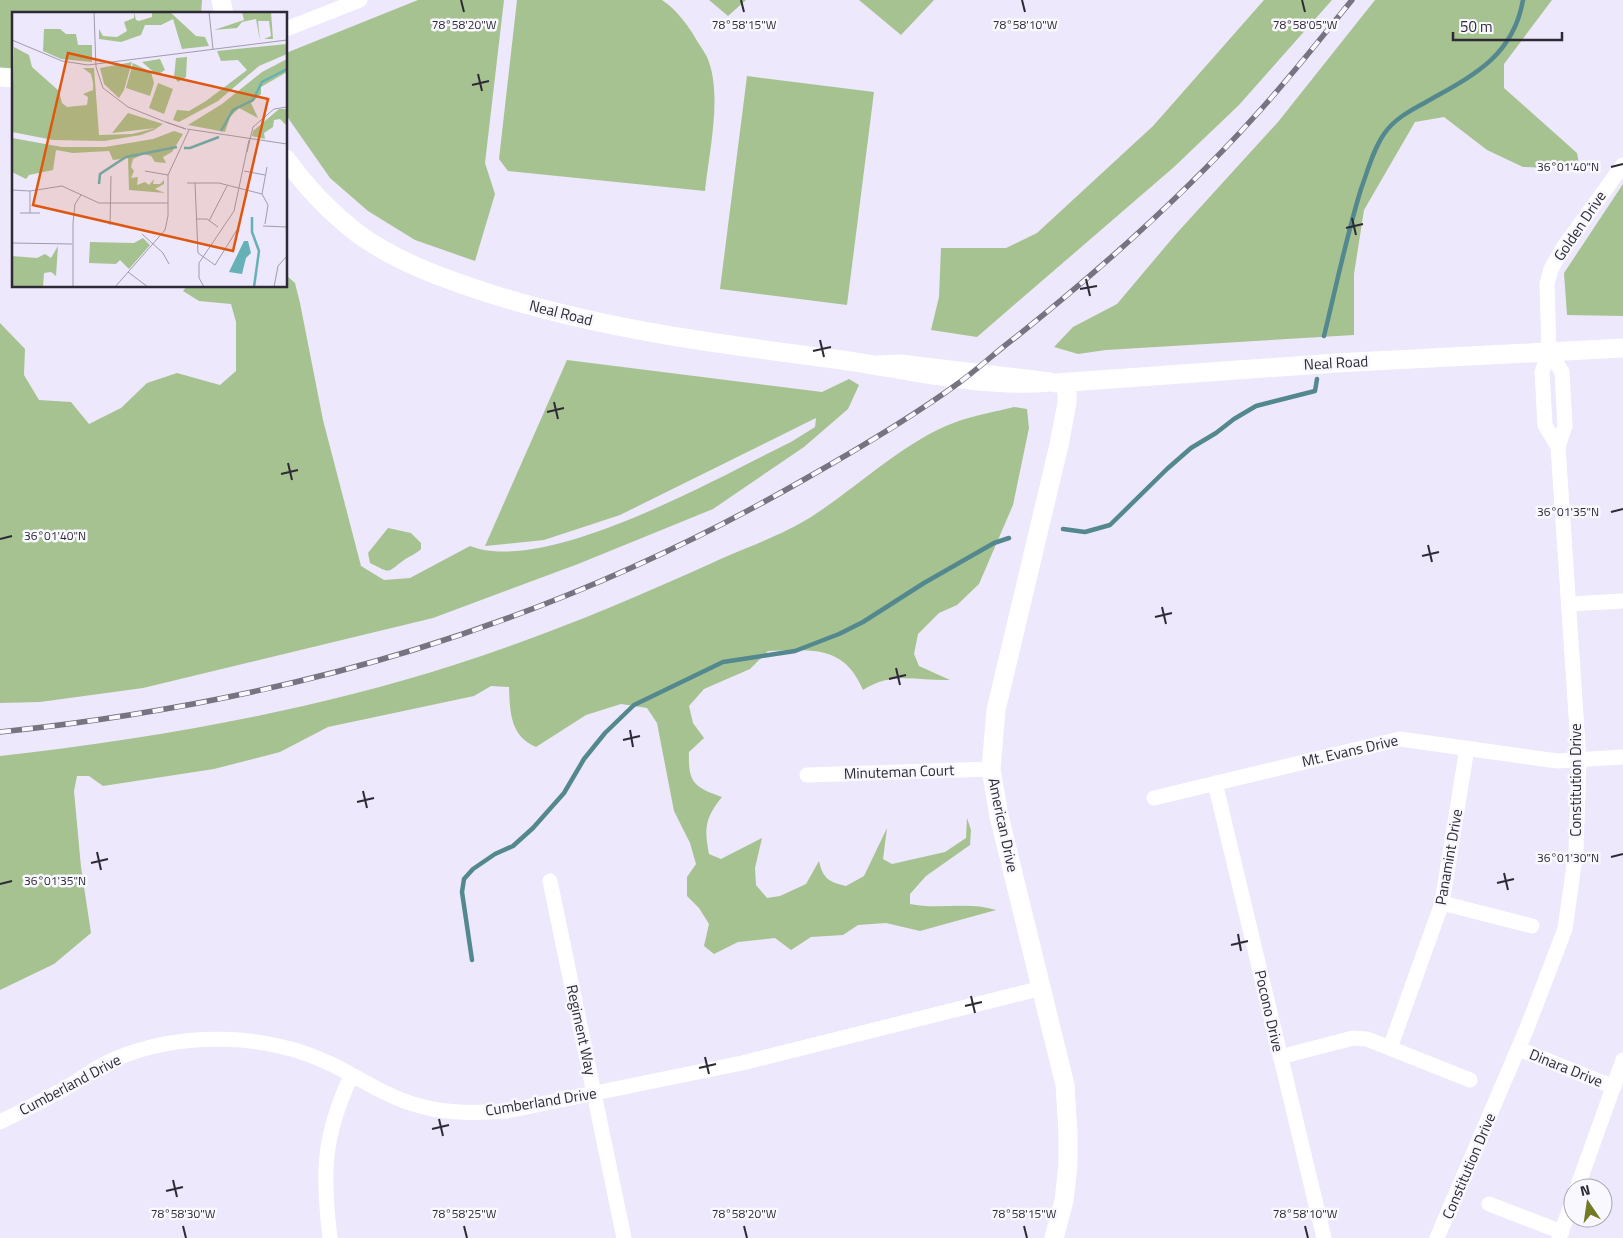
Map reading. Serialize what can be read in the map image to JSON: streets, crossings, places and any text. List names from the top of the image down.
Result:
{
  "streets": {
    "street": [
      "Golden Drive",
      "Neal Road",
      "Mt. Evans Drive",
      "Minuteman Court",
      "Constitution Drive",
      "American Drive",
      "Panamint Drive",
      "Pocono Drive",
      "Regiment Way",
      "Dinara Drive",
      "Cumberland Drive"
    ]
  },
  "crossings": [
    ["Golden Drive", "Neal Road"],
    ["Golden Drive", "Constitution Drive"],
    ["Neal Road", "Constitution Drive"],
    ["Neal Road", "American Drive"],
    ["Mt. Evans Drive", "Constitution Drive"],
    ["Mt. Evans Drive", "Panamint Drive"],
    ["Mt. Evans Drive", "Pocono Drive"],
    ["Minuteman Court", "American Drive"],
    ["Constitution Drive", "Dinara Drive"],
    ["American Drive", "Cumberland Drive"],
    ["Regiment Way", "Cumberland Drive"]
  ],
  "scale_bar": "50 m",
  "north": "top",
  "coordinates": [
    "78°58'20\"W",
    "78°58'15\"W",
    "78°58'10\"W",
    "78°58'05\"W",
    "36°01'40\"N",
    "36°01'35\"N",
    "36°01'30\"N",
    "78°58'30\"W",
    "78°58'25\"W"
  ]
}
